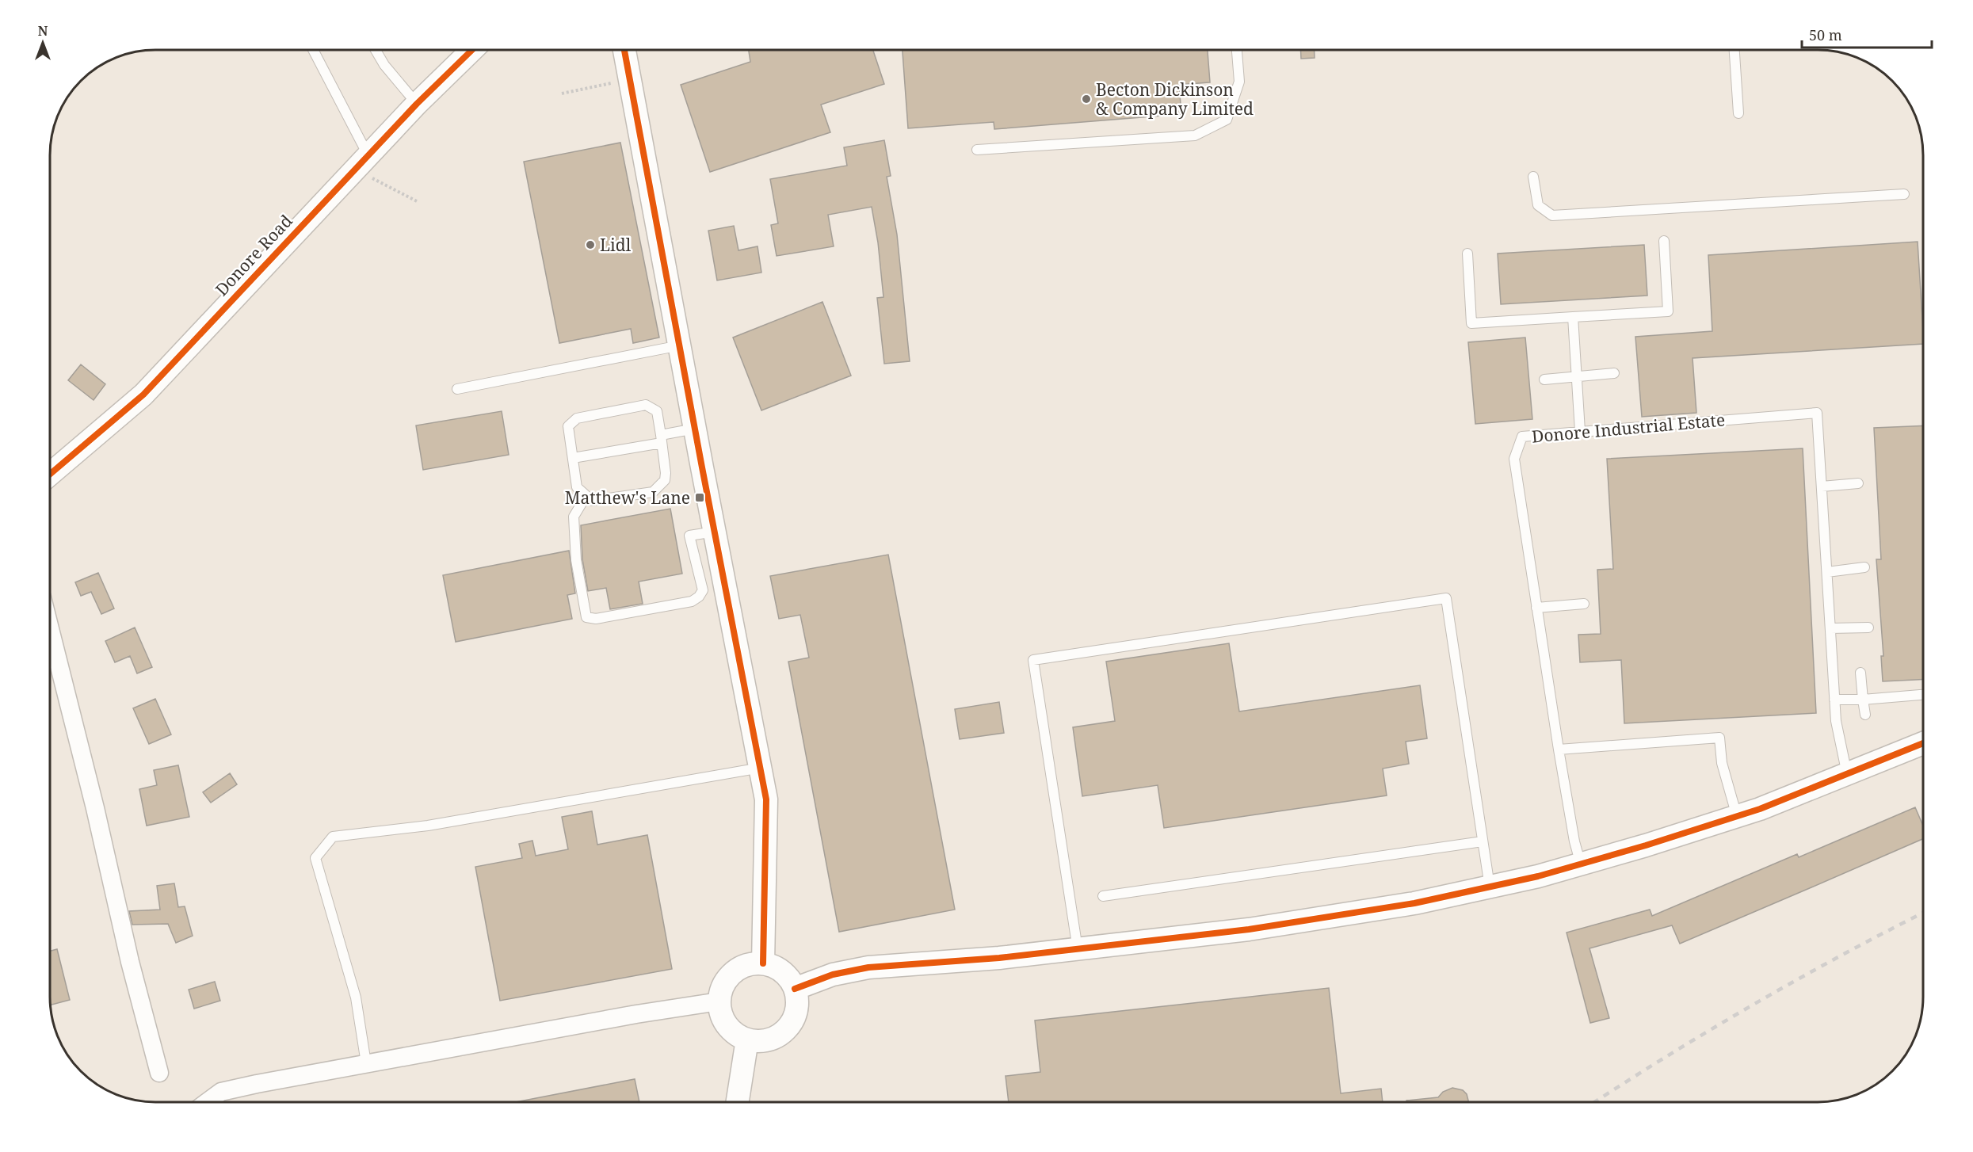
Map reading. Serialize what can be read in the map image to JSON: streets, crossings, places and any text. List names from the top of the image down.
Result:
{
  "streets": {
    "street": ["Donore Road"],
    "lane": ["Donore Industrial Estate"]
  },
  "places": {
    "other": ["Becton Dickinson & Company Limited", "Lidl"],
    "transit": ["Matthew's Lane"]
  },
  "scale_bar": "50 m",
  "north": "top"
}
